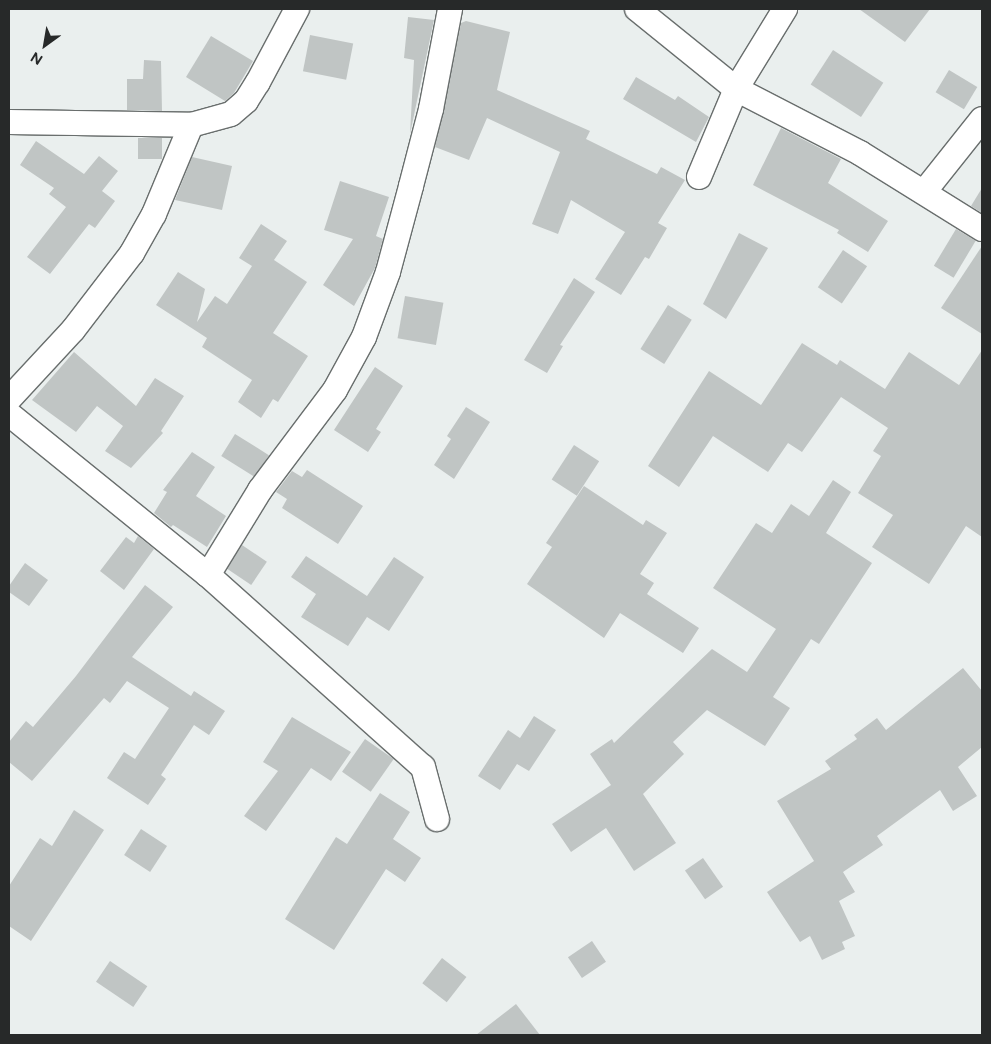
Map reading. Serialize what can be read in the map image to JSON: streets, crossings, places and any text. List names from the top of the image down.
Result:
{
  "north": "bottom left"
}
